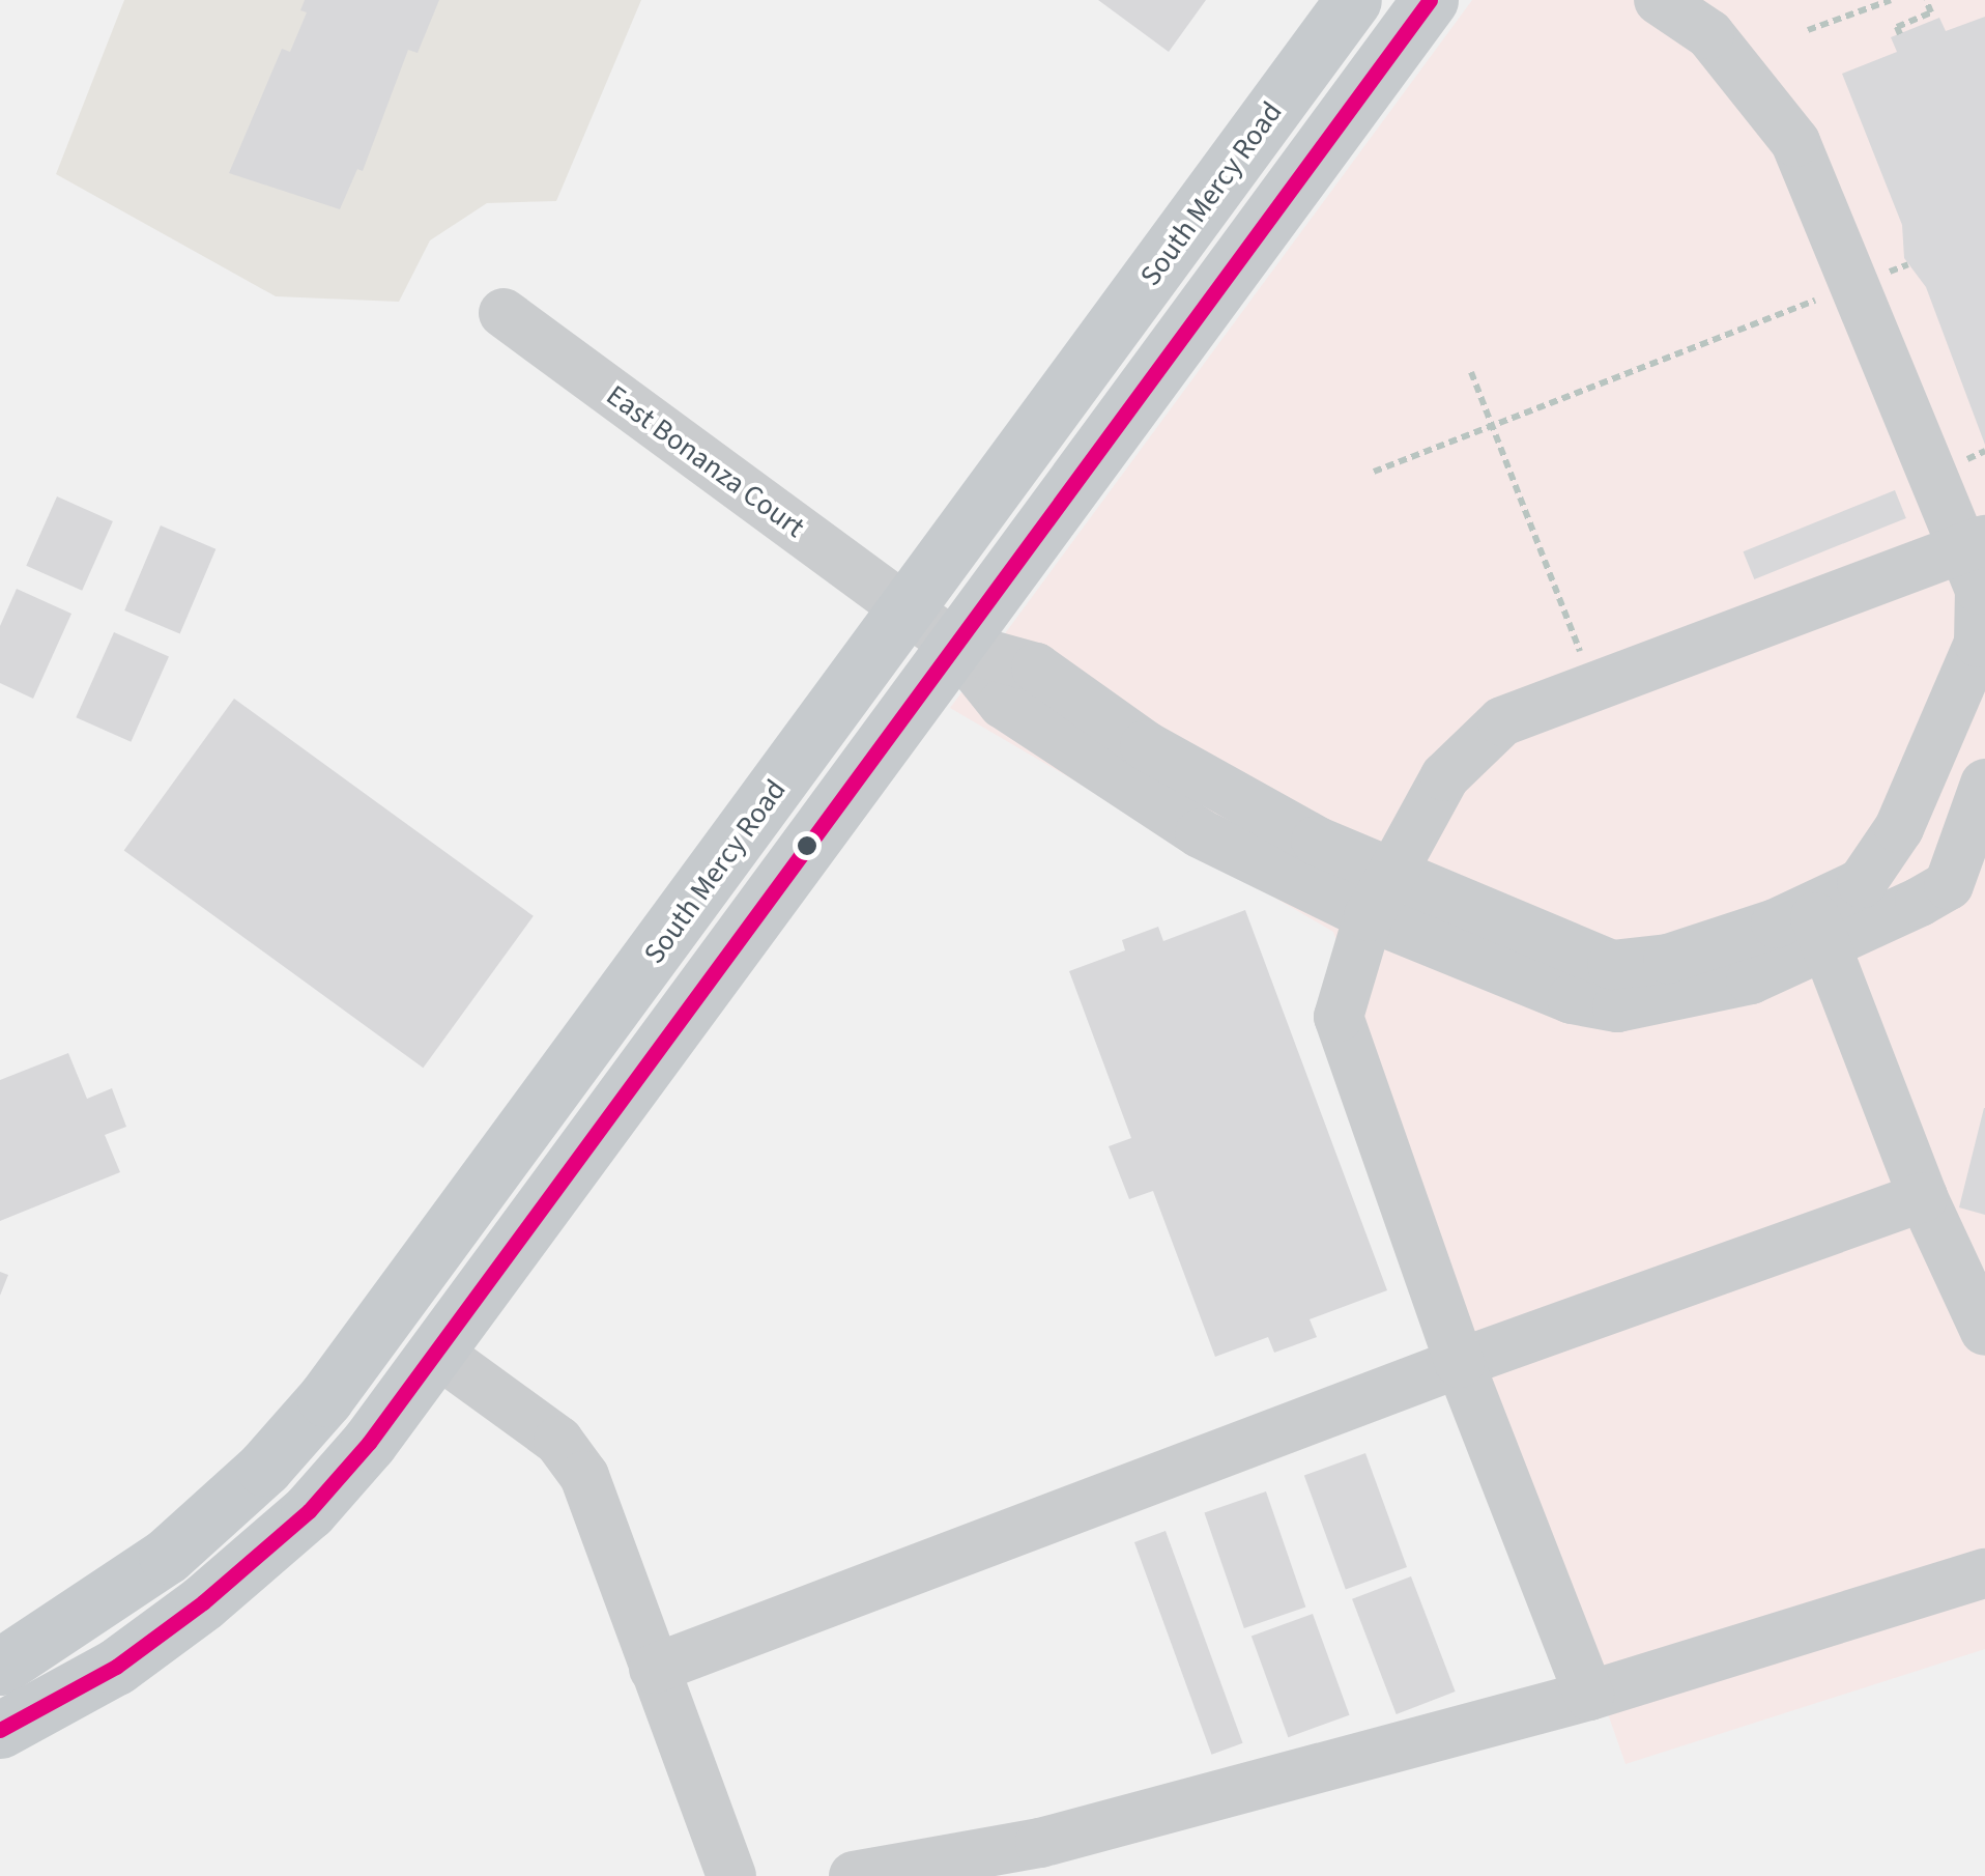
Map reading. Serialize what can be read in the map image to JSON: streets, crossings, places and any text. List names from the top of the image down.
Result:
{
  "streets": {
    "main road": ["South Mercy Road"],
    "street": ["East Bonanza Court"]
  },
  "crossings": [
    ["South Mercy Road", "East Bonanza Court"]
  ]
}
